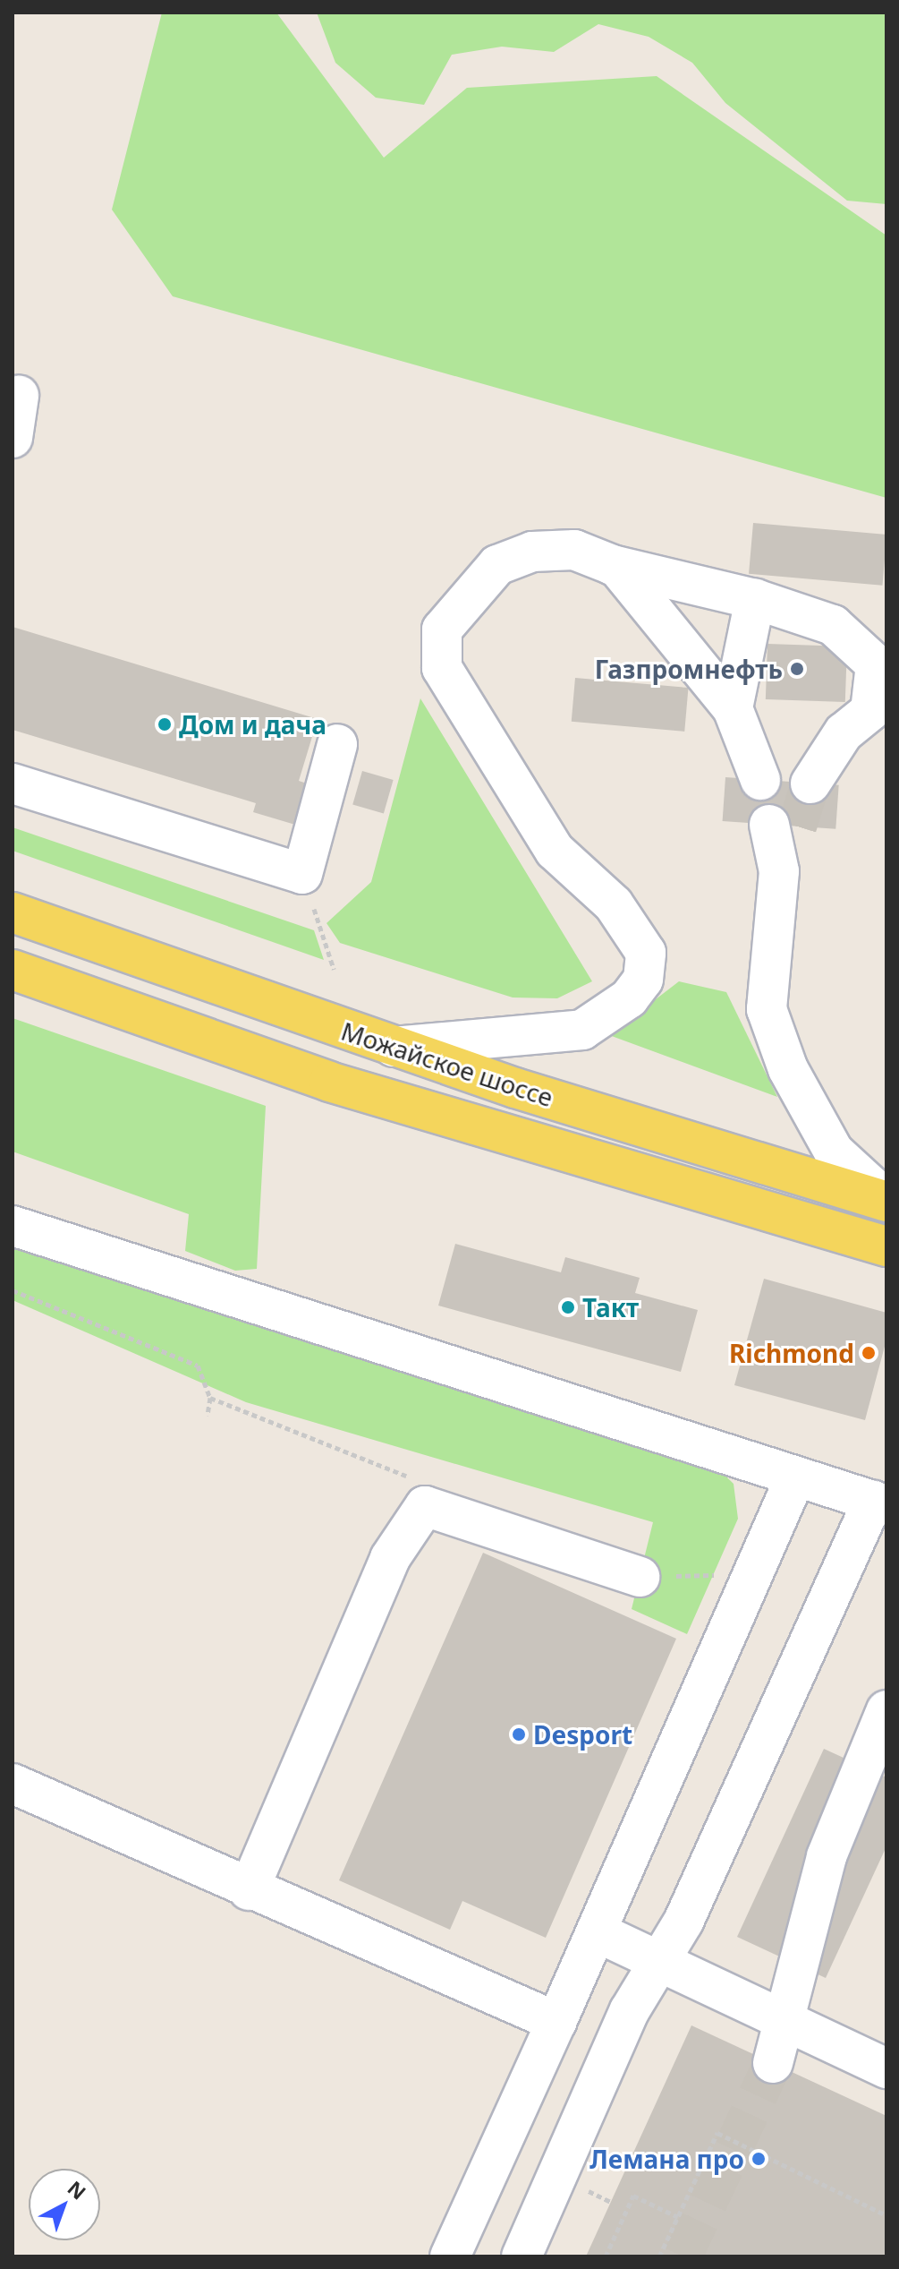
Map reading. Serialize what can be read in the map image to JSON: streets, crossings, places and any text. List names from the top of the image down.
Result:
{
  "streets": {
    "main road": ["Можайское шоссе"]
  },
  "places": [
    "Газпромнефть",
    "Дом и дача",
    "Такт",
    "Richmond",
    "Desport",
    "Лемана про"
  ],
  "north": "top right"
}
